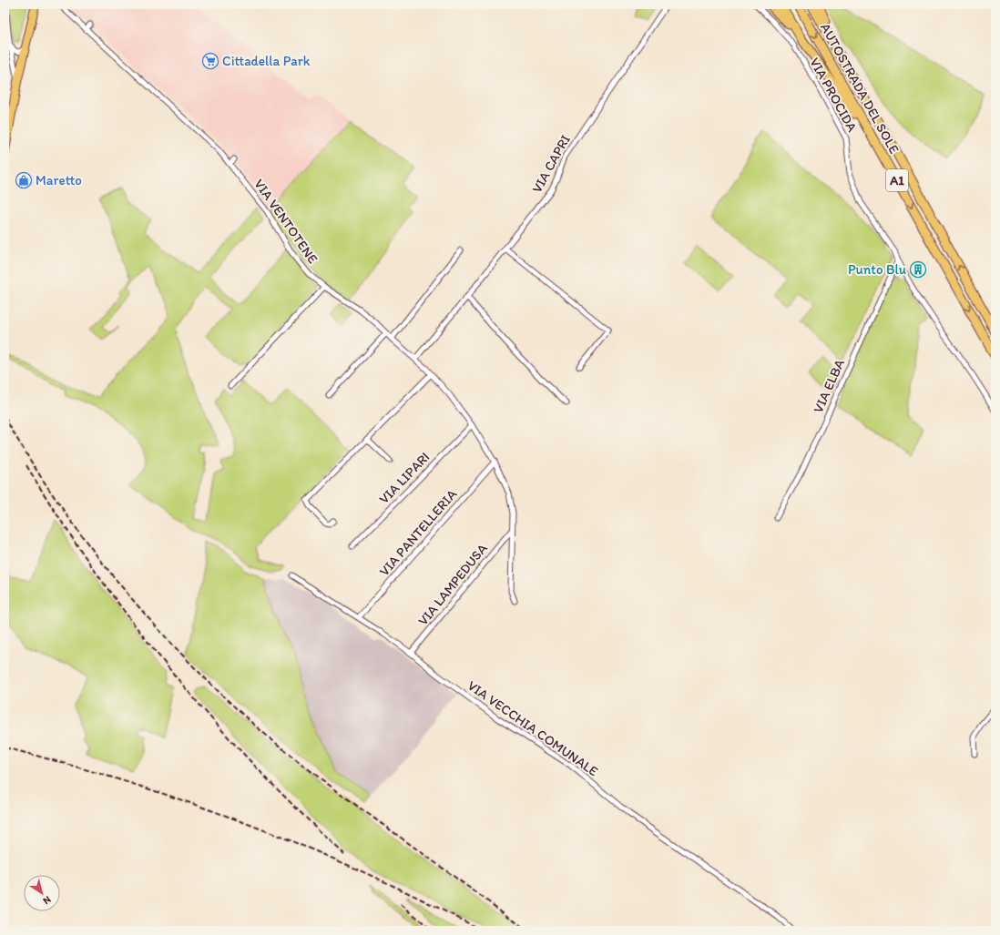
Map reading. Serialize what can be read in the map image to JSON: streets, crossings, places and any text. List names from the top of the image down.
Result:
{
  "streets": {
    "highway": ["AUTOSTRADA DEL SOLE", "A1"],
    "street": [
      "VIA PROCIDA",
      "VIA CAPRI",
      "VIA VENTOTENE",
      "VIA ELBA",
      "VIA LIPARI",
      "VIA PANTELLERIA",
      "VIA LAMPEDUSA",
      "VIA VECCHIA COMUNALE"
    ]
  },
  "crossings": [
    ["VIA PROCIDA", "VIA ELBA"],
    ["VIA CAPRI", "VIA VENTOTENE"],
    ["VIA VENTOTENE", "VIA LIPARI"],
    ["VIA VENTOTENE", "VIA PANTELLERIA"],
    ["VIA VENTOTENE", "VIA LAMPEDUSA"],
    ["VIA PANTELLERIA", "VIA VECCHIA COMUNALE"],
    ["VIA LAMPEDUSA", "VIA VECCHIA COMUNALE"]
  ],
  "places": {
    "supermarket": ["Cittadella Park"],
    "shop": ["Maretto"],
    "building": ["Punto Blu"]
  },
  "north": "bottom right"
}
